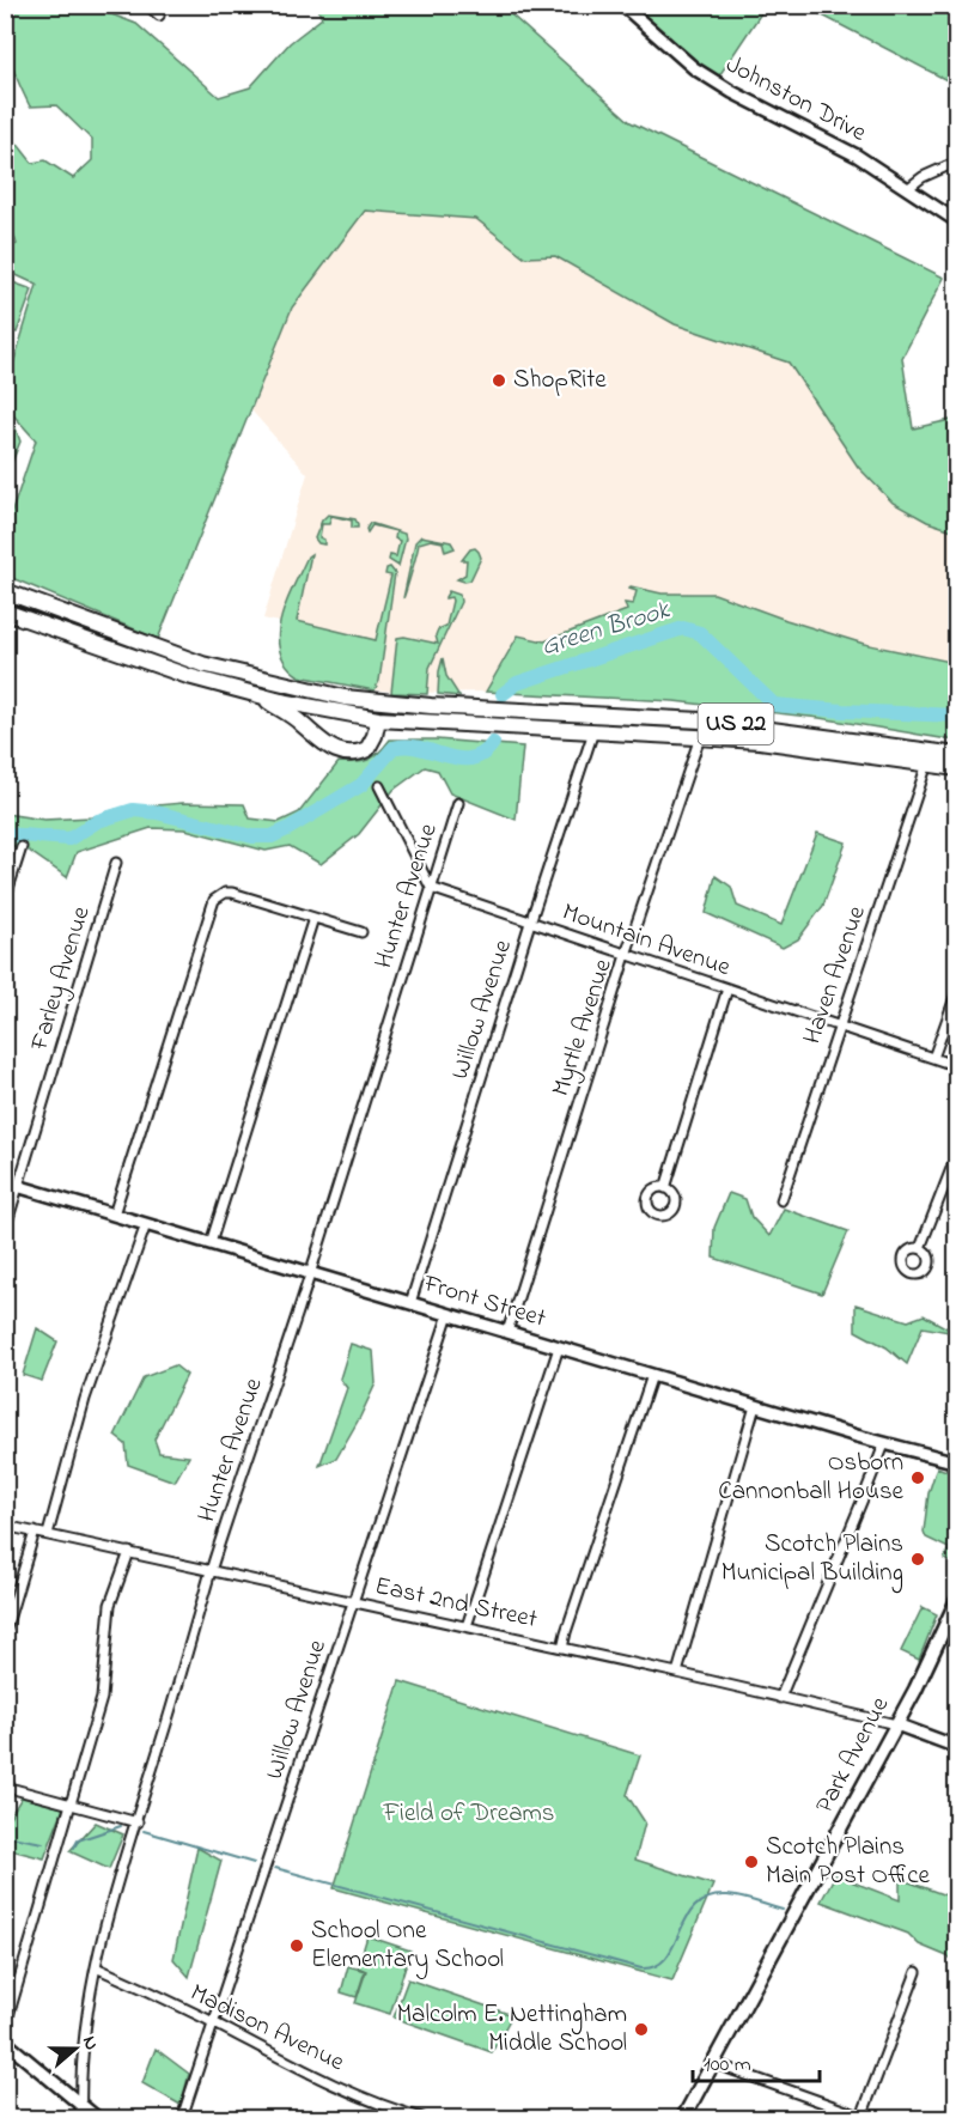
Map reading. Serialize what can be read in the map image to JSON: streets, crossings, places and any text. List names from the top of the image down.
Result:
{
  "streets": {
    "highway": ["US 22"],
    "main road": ["Park Avenue"],
    "street": [
      "Johnston Drive",
      "Hunter Avenue",
      "Mountain Avenue",
      "Haven Avenue",
      "Farley Avenue",
      "Willow Avenue",
      "Myrtle Avenue",
      "Front Street",
      "East 2nd Street",
      "Madison Avenue"
    ]
  },
  "crossings": [
    ["US 22", "Haven Avenue"],
    ["US 22", "Willow Avenue"],
    ["US 22", "Myrtle Avenue"],
    ["Hunter Avenue", "Mountain Avenue"],
    ["Hunter Avenue", "Front Street"],
    ["Hunter Avenue", "East 2nd Street"],
    ["Hunter Avenue", "Madison Avenue"],
    ["Mountain Avenue", "Haven Avenue"],
    ["Mountain Avenue", "Willow Avenue"],
    ["Mountain Avenue", "Myrtle Avenue"],
    ["Farley Avenue", "Front Street"],
    ["Willow Avenue", "Front Street"],
    ["Willow Avenue", "East 2nd Street"],
    ["Willow Avenue", "Madison Avenue"],
    ["Myrtle Avenue", "Front Street"],
    ["East 2nd Street", "Park Avenue"]
  ],
  "water": ["Green Brook"],
  "parks": ["Field of Dreams"],
  "places": [
    "ShopRite",
    "Osborn Cannonball House",
    "Scotch Plains Municipal Building",
    "Scotch Plains Main Post Office",
    "School One Elementary School",
    "Malcolm E. Nettingham Middle School"
  ],
  "scale_bar": "100 m",
  "north": "right"
}
